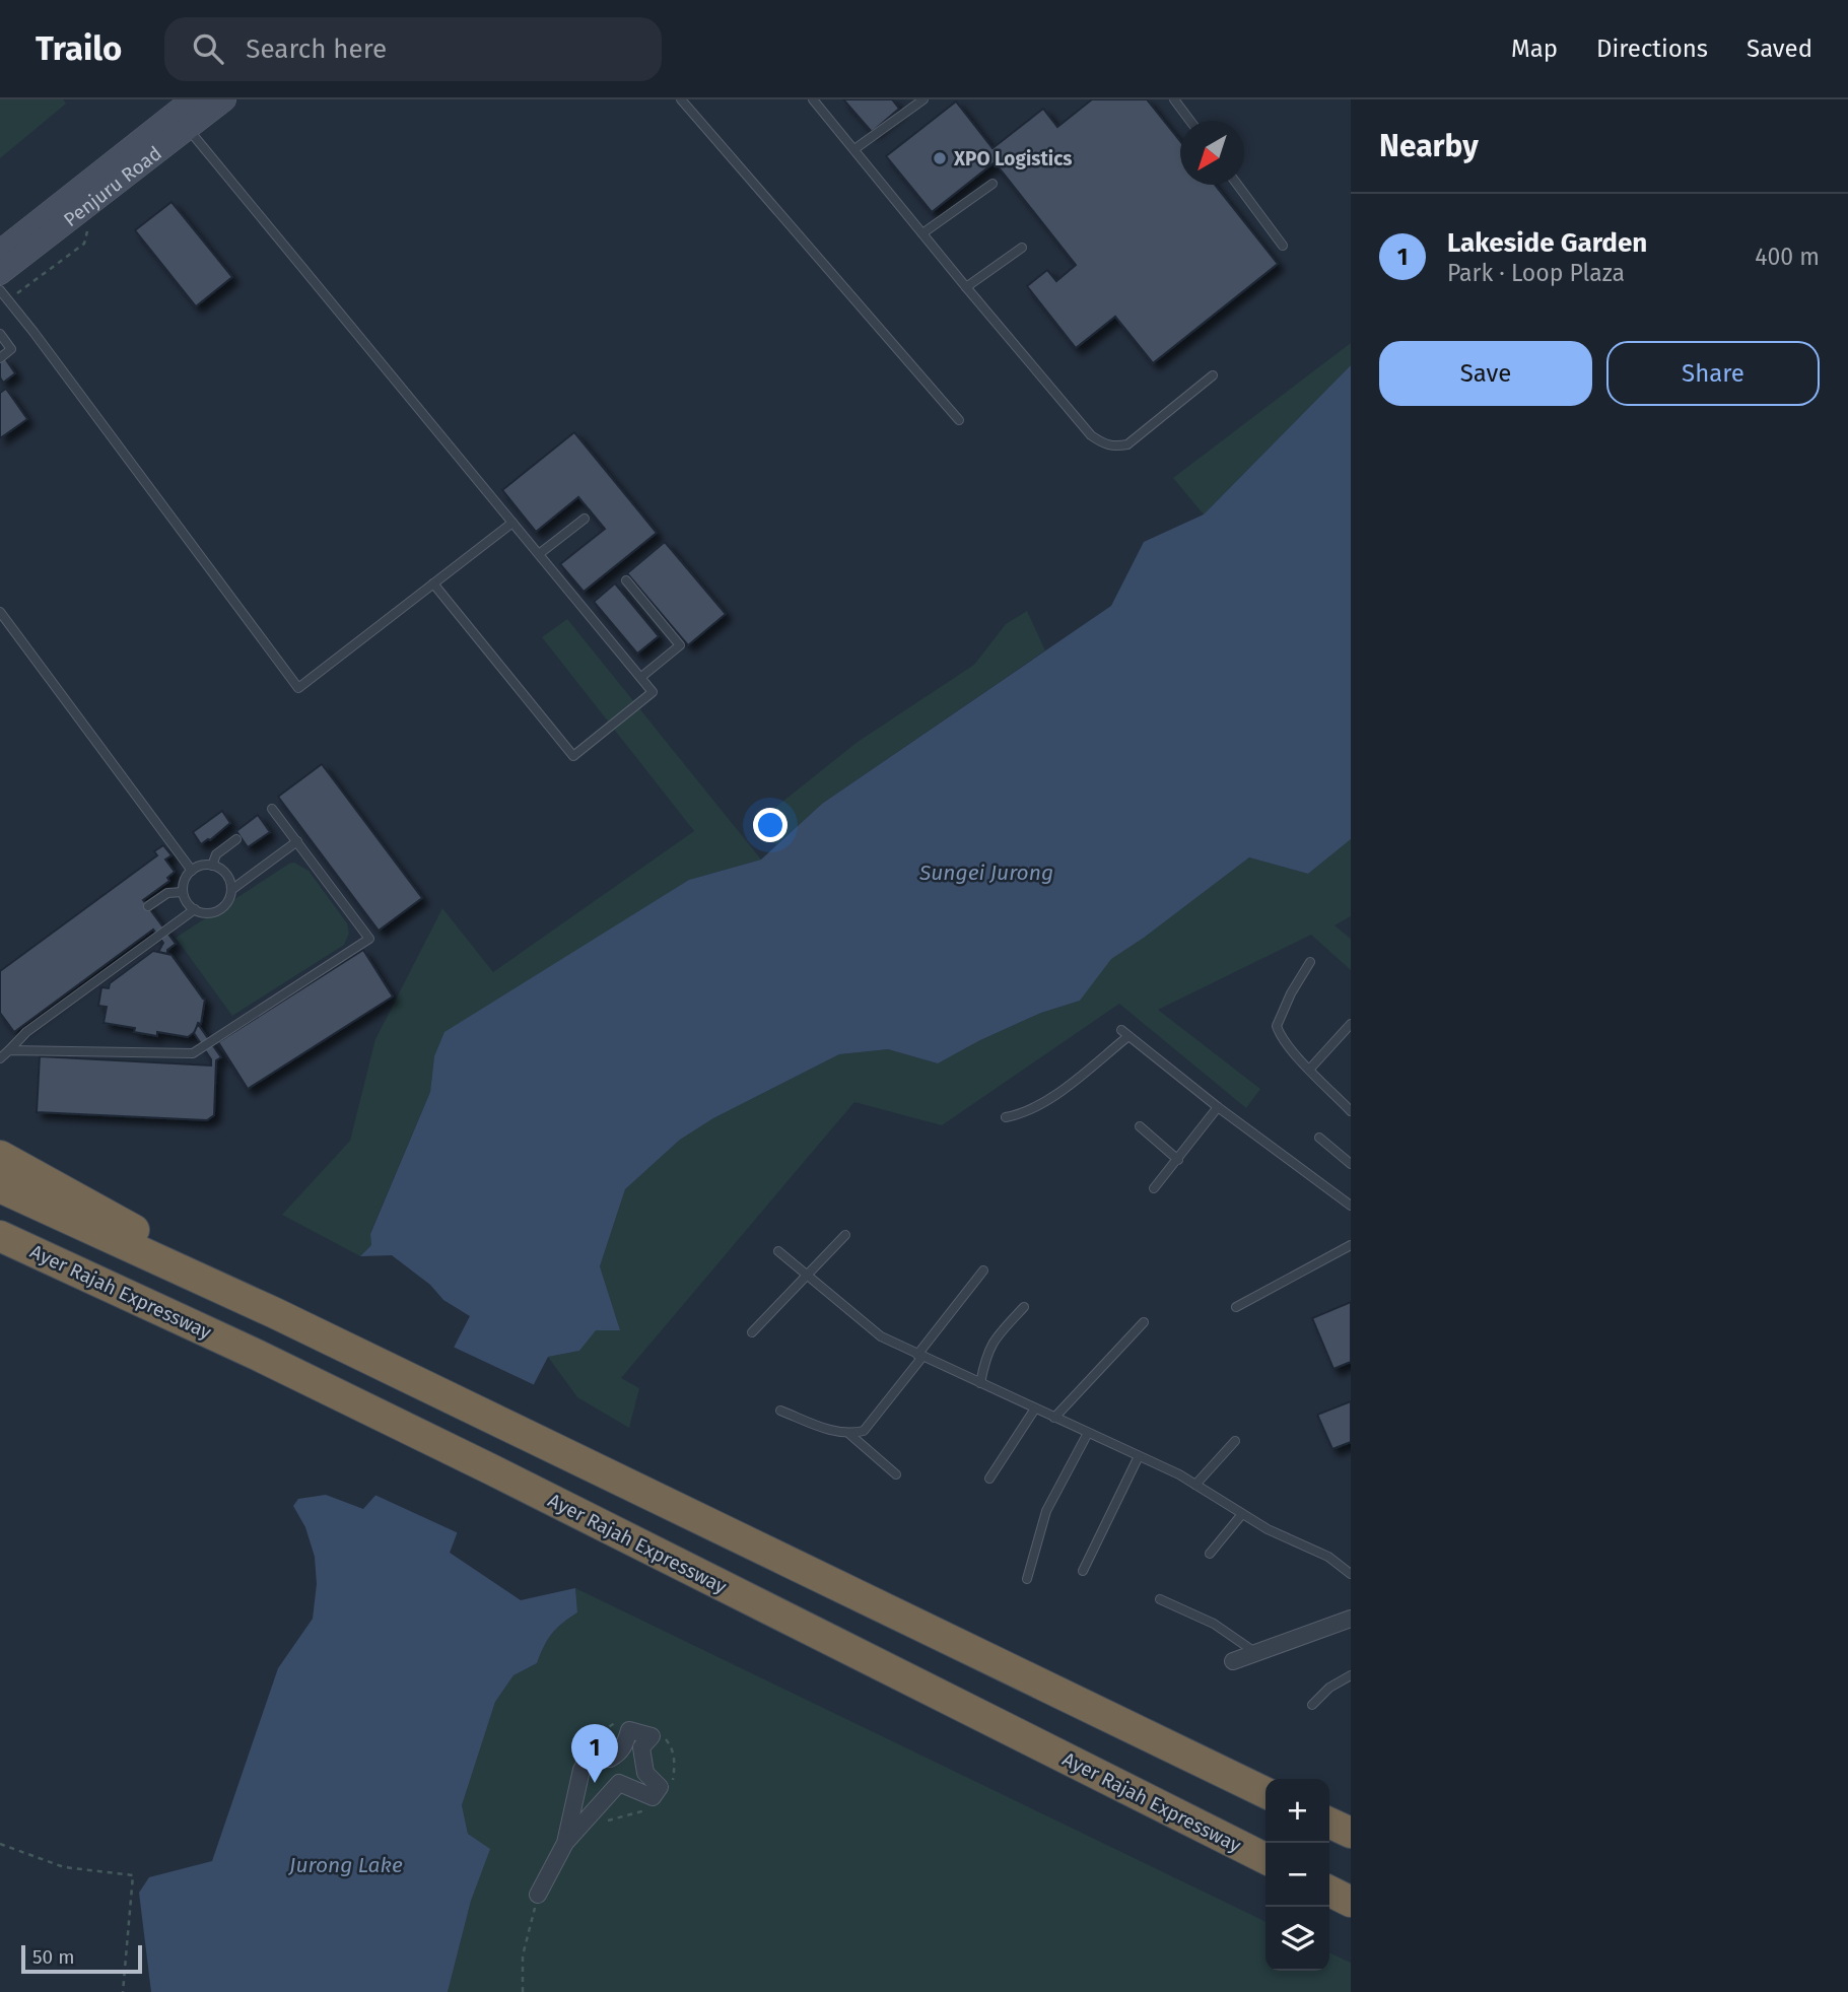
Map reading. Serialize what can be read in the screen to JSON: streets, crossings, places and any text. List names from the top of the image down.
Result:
{
  "streets": {
    "highway": ["Ayer Rajah Expressway"],
    "main road": ["Penjuru Road"]
  },
  "water": ["Sungei Jurong", "Jurong Lake"],
  "places": ["XPO Logistics"],
  "scale_bar": "50 m",
  "north": "bottom left",
  "page": {
    "header": "Trailo",
    "search": "Search here",
    "nav": ["Map", "Directions", "Saved"],
    "heading": "Nearby",
    "list": [
      {
        "mark": "1",
        "name": "Lakeside Garden",
        "note": "Park · Loop Plaza",
        "value": "400 m"
      }
    ],
    "buttons": ["Save", "Share"],
    "pins": "1",
    "map_buttons": ["+", "−"],
    "scale": "50 m"
  }
}
